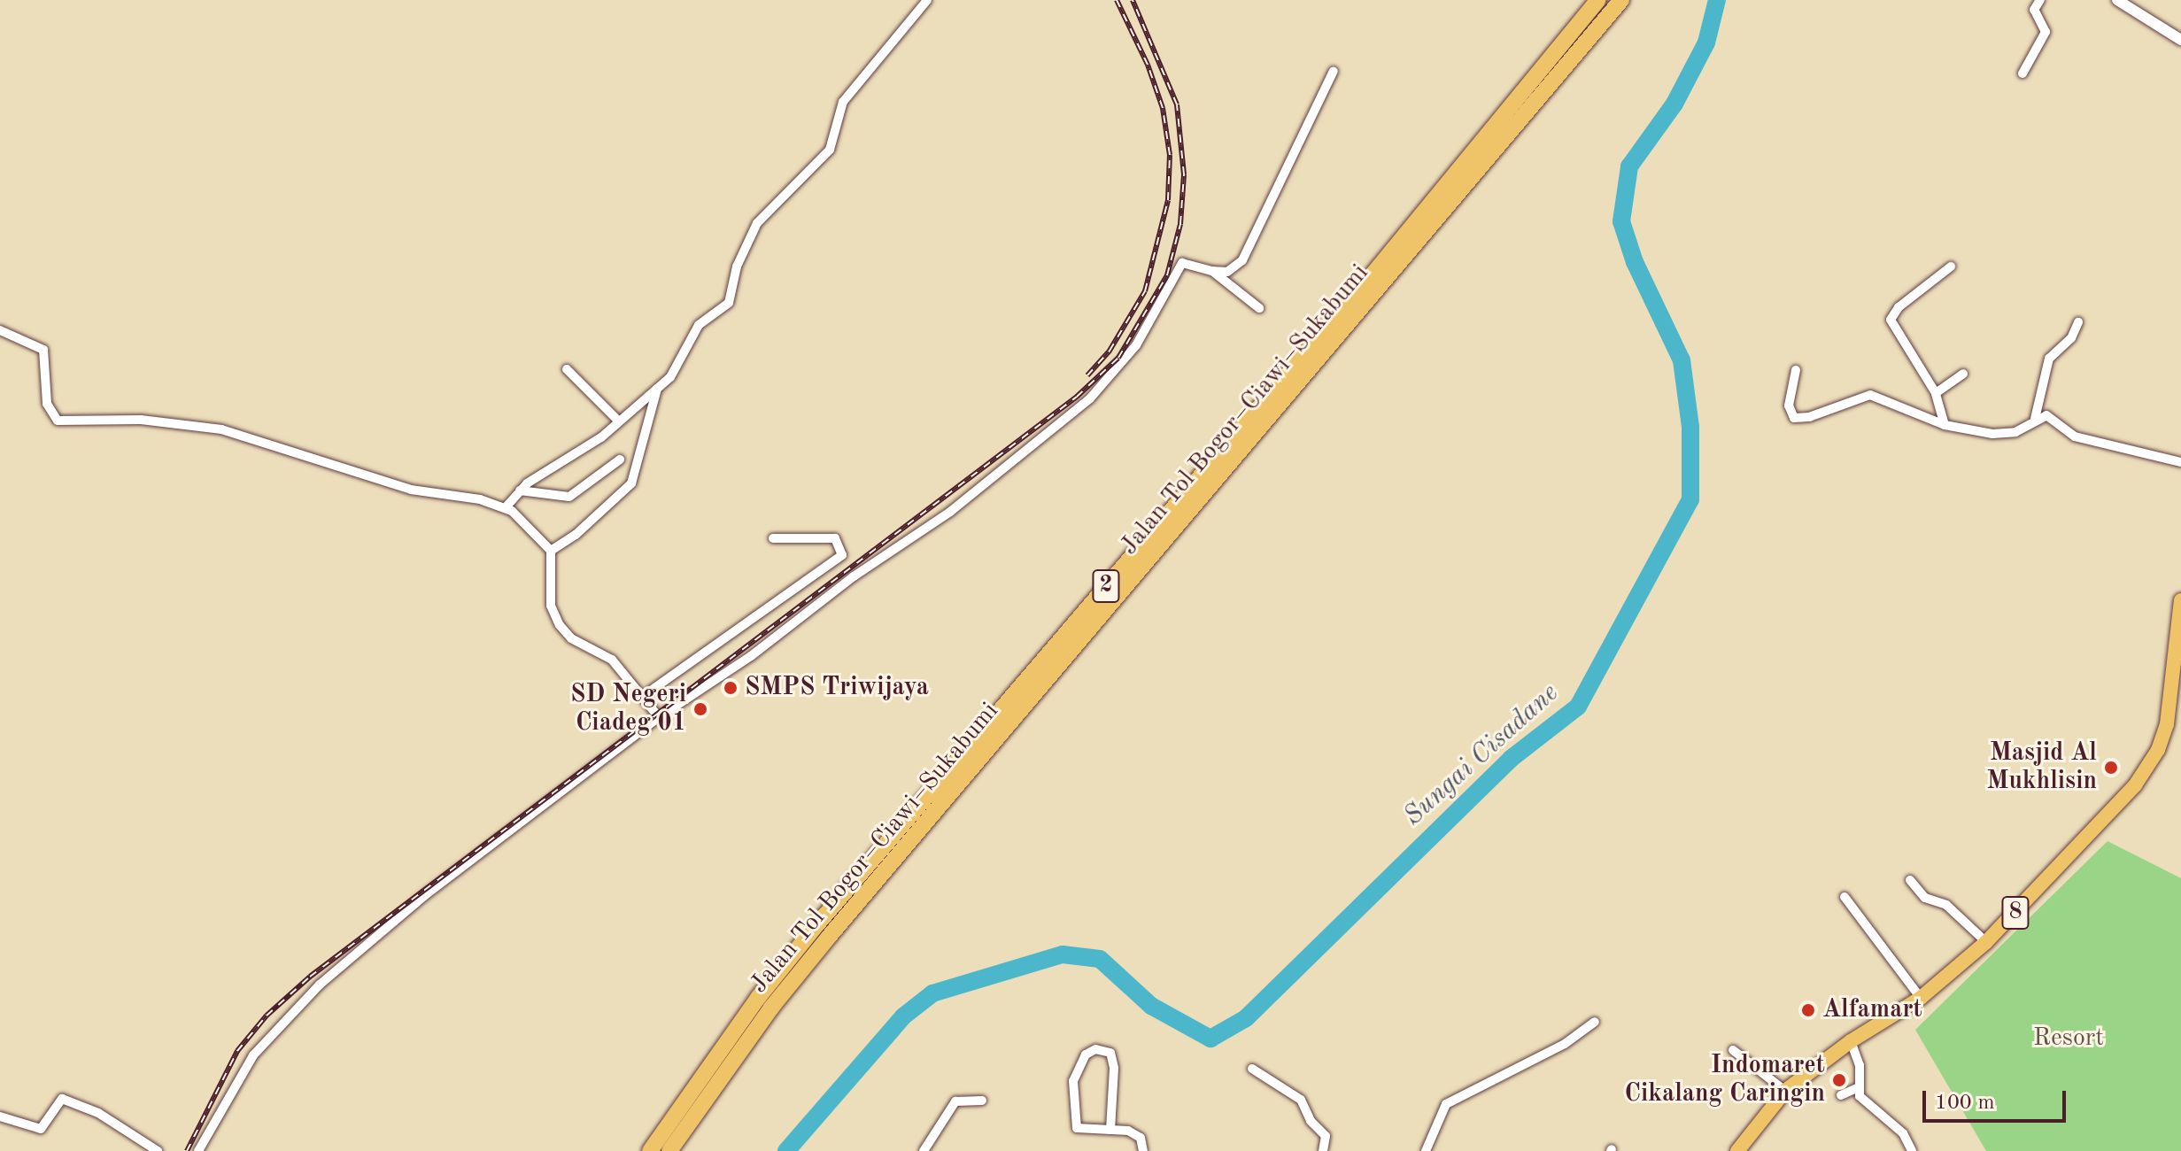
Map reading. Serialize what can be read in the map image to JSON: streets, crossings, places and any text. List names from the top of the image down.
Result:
{
  "streets": {
    "highway": ["Jalan Tol Bogor–Ciawi–Sukabumi", "2", "8"]
  },
  "water": ["Sungai Cisadane"],
  "parks": ["Resort"],
  "places": [
    "SMPS Triwijaya",
    "SD Negeri Ciadeg 01",
    "Masjid Al Mukhlisin",
    "Alfamart",
    "Indomaret Cikalang Caringin"
  ],
  "scale_bar": "100 m"
}
